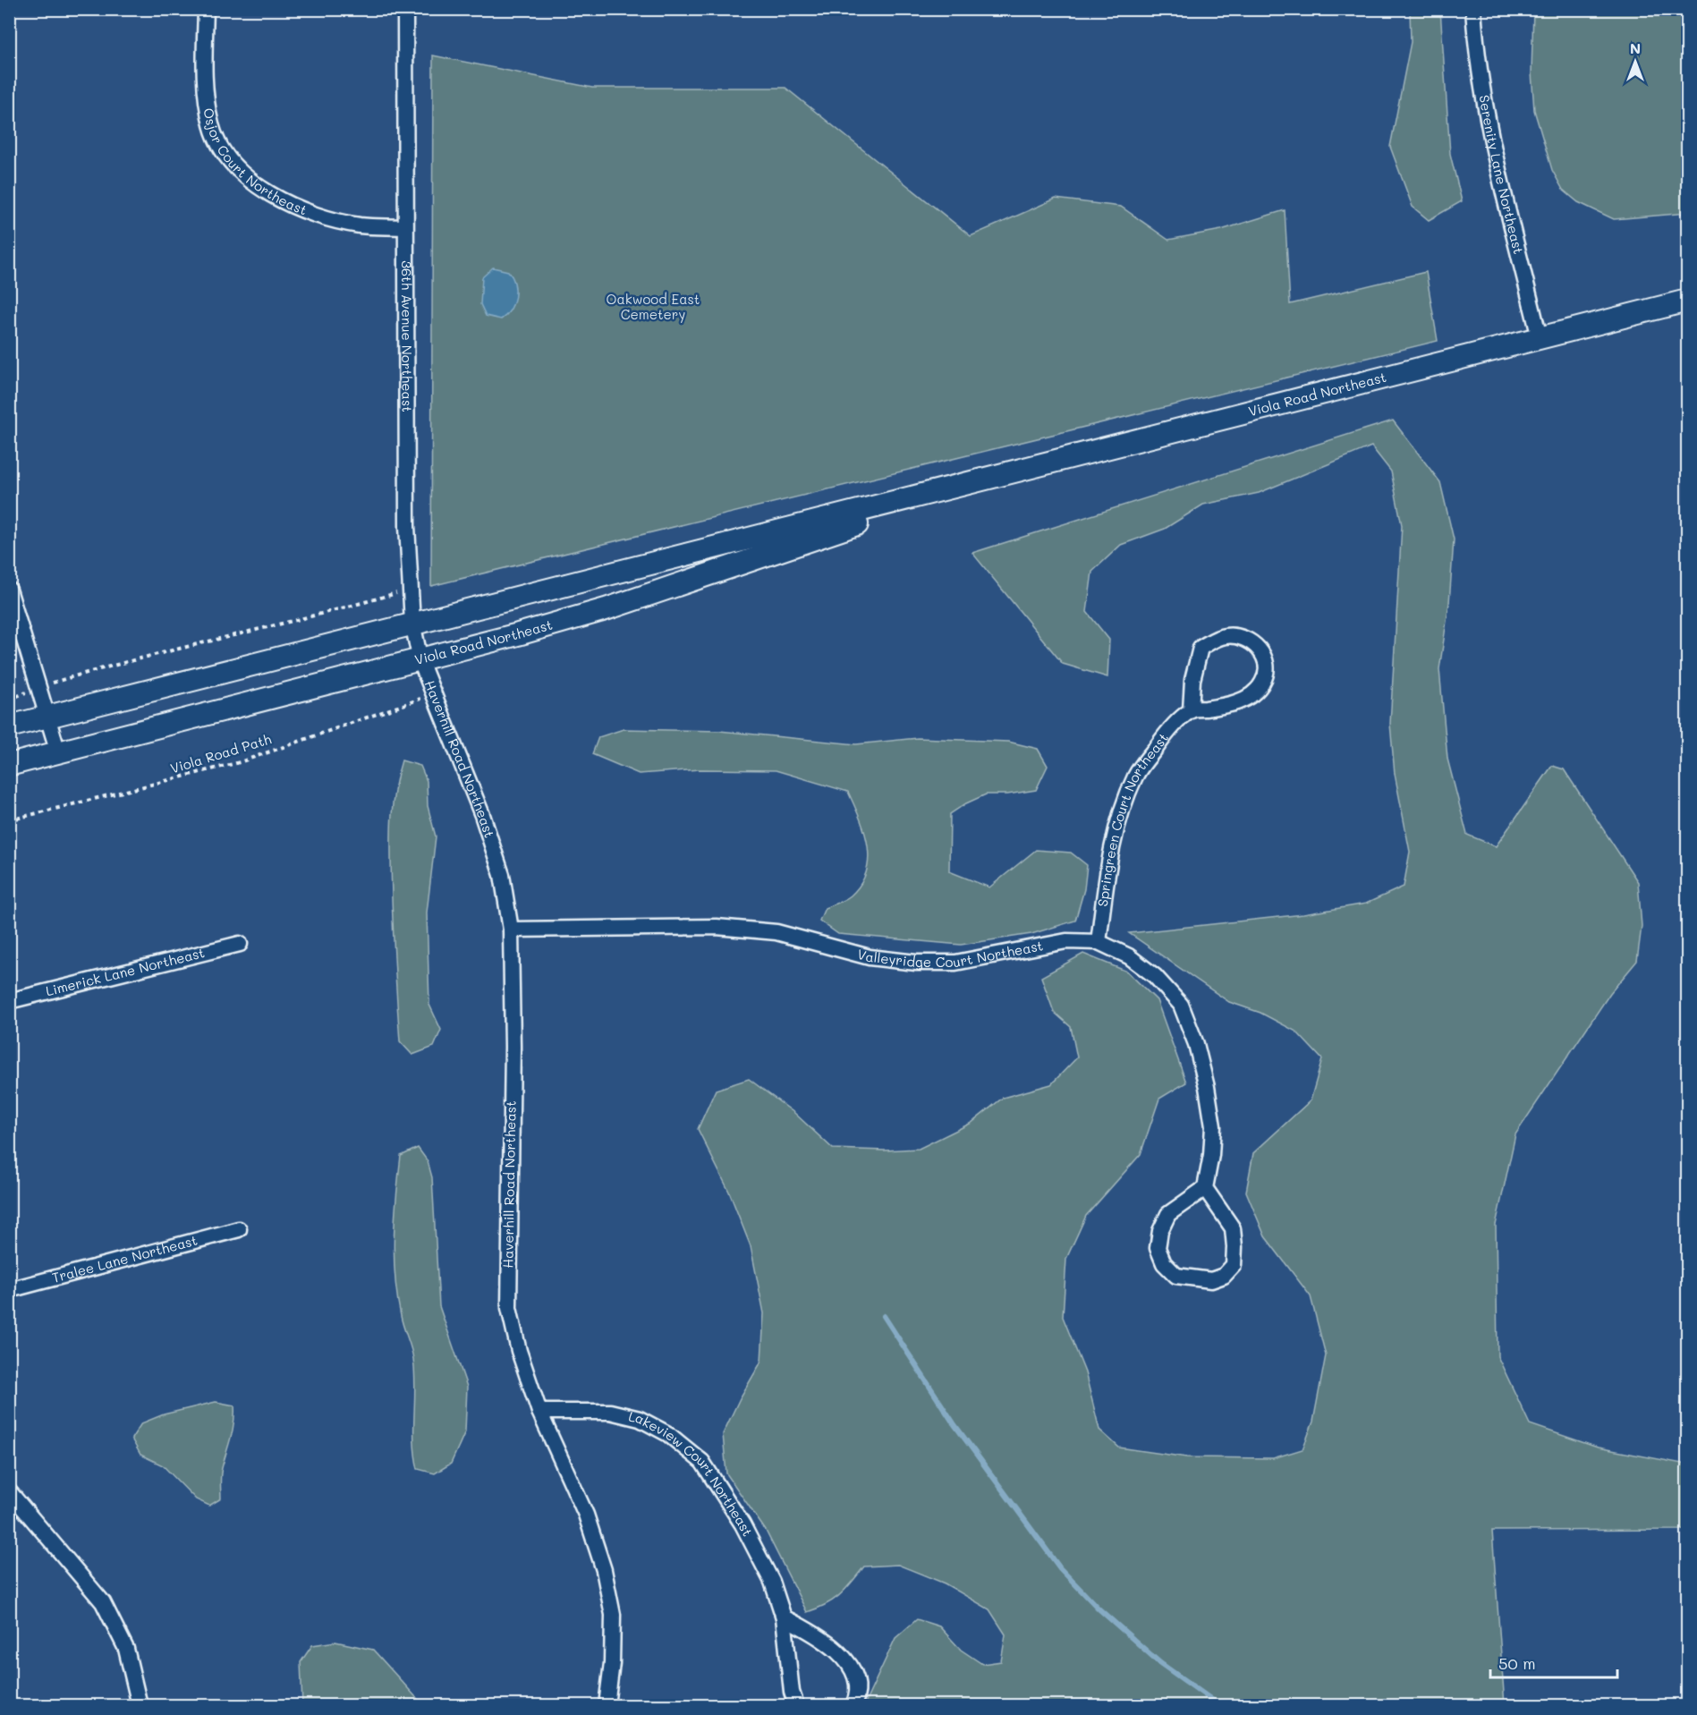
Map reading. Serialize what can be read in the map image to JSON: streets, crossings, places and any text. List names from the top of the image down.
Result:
{
  "streets": {
    "main road": ["Viola Road Northeast"],
    "street": [
      "Osjor Court Northeast",
      "Serenity Lane Northeast",
      "36th Avenue Northeast",
      "Haverhill Road Northeast",
      "Springreen Court Northeast",
      "Valleyridge Court Northeast",
      "Limerick Lane Northeast",
      "Tralee Lane Northeast",
      "Lakeview Court Northeast"
    ],
    "path": ["Viola Road Path"]
  },
  "crossings": [
    ["Osjor Court Northeast", "36th Avenue Northeast"],
    ["Serenity Lane Northeast", "Viola Road Northeast"],
    ["36th Avenue Northeast", "Viola Road Northeast"],
    ["36th Avenue Northeast", "Haverhill Road Northeast"],
    ["Viola Road Northeast", "Haverhill Road Northeast"],
    ["Viola Road Path", "Haverhill Road Northeast"],
    ["Haverhill Road Northeast", "Valleyridge Court Northeast"],
    ["Haverhill Road Northeast", "Lakeview Court Northeast"],
    ["Springreen Court Northeast", "Valleyridge Court Northeast"]
  ],
  "parks": ["Oakwood East Cemetery"],
  "scale_bar": "50 m",
  "north": "top"
}
